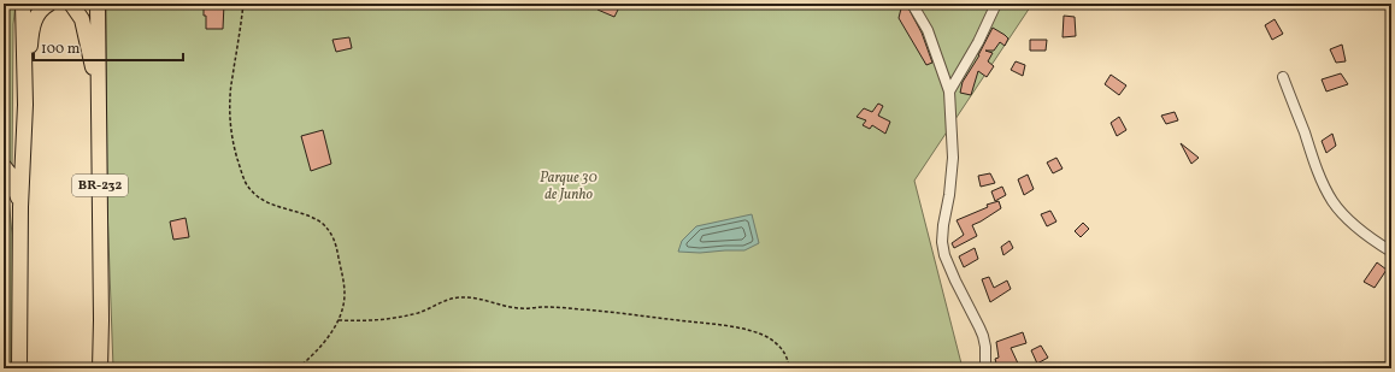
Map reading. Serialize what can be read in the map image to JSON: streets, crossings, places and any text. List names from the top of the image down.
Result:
{
  "streets": {
    "highway": ["BR-232"]
  },
  "parks": ["Parque 30 de Junho"],
  "scale_bar": "100 m"
}
